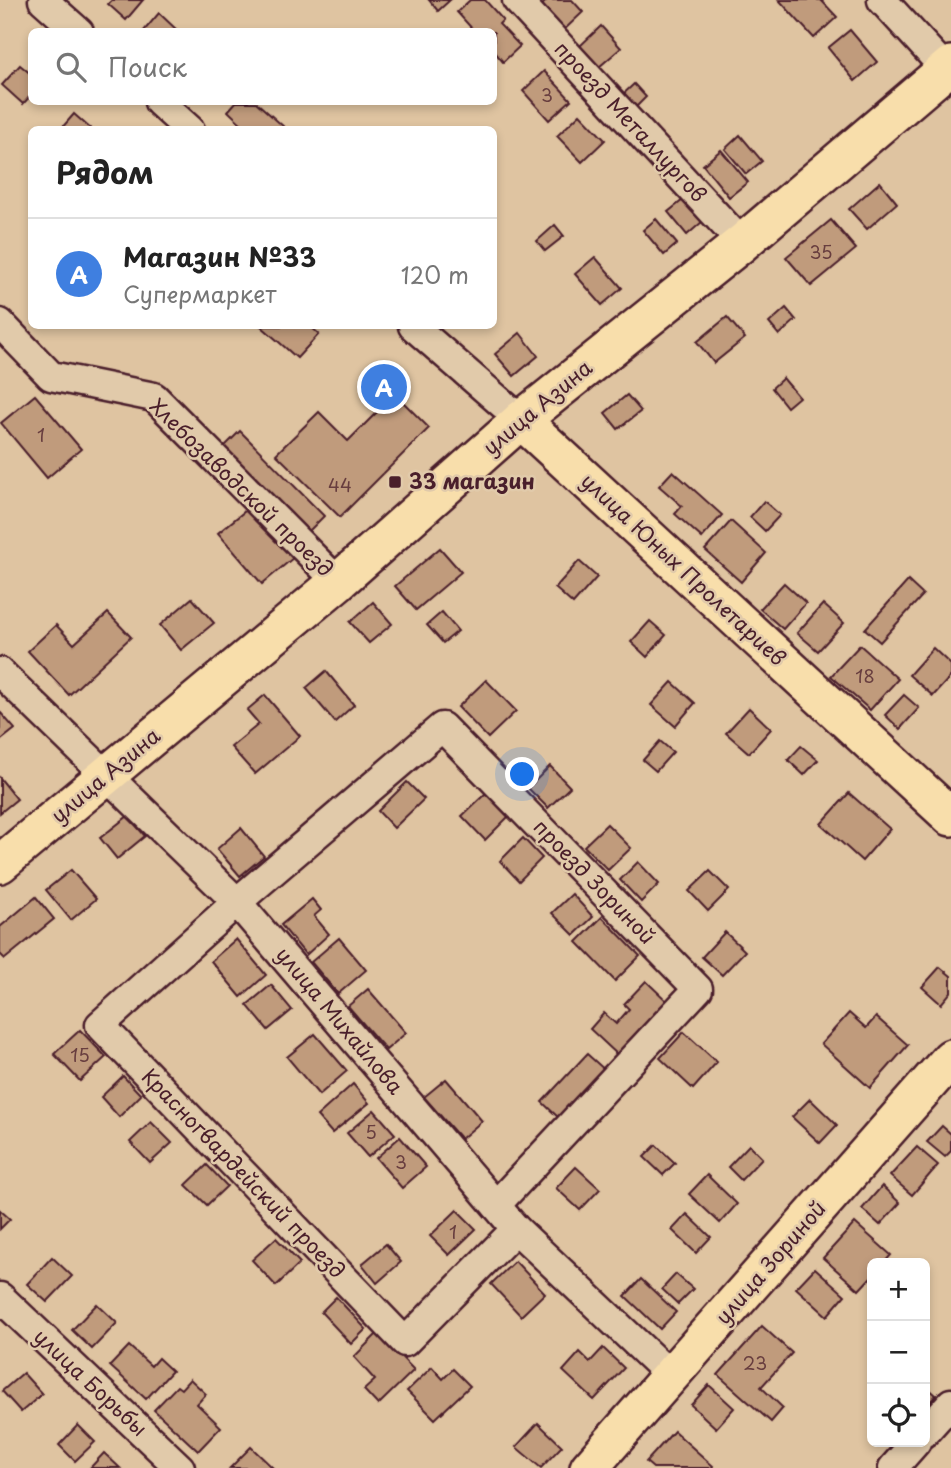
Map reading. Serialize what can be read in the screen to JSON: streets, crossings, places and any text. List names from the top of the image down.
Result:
{
  "streets": {
    "main road": ["улица Азина", "улица Юных Пролетариев", "улица Зориной"],
    "street": [
      "проезд Металлургов",
      "Хлебозаводской проезд",
      "проезд Зориной",
      "улица Михайлова",
      "Красногвардейский проезд",
      "улица Борьбы"
    ]
  },
  "crossings": [
    ["проезд Металлургов", "улица Азина"],
    ["улица Азина", "Хлебозаводской проезд"],
    ["улица Азина", "улица Юных Пролетариев"],
    ["улица Азина", "улица Михайлова"],
    ["проезд Зориной", "улица Михайлова"],
    ["проезд Зориной", "Красногвардейский проезд"],
    ["улица Михайлова", "Красногвардейский проезд"],
    ["улица Михайлова", "улица Зориной"]
  ],
  "places": {
    "transit": ["33 магазин"]
  },
  "house_numbers": [
    "3",
    "35",
    "1",
    "44",
    "18",
    "15",
    "5",
    "3",
    "1",
    "23"
  ],
  "page": {
    "search": "Поиск",
    "heading": "Рядом",
    "list": [
      {
        "mark": "A",
        "name": "Магазин №33",
        "note": "Супермаркет",
        "value": "120 m"
      }
    ],
    "pins": "A",
    "map_buttons": ["+", "−"]
  }
}
